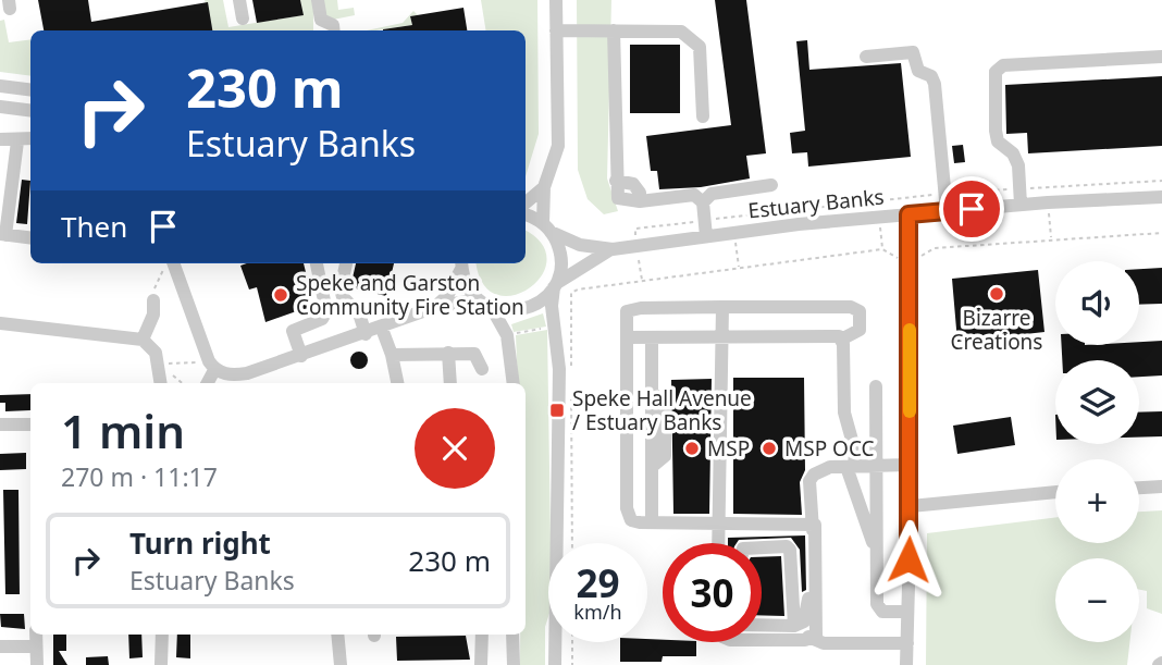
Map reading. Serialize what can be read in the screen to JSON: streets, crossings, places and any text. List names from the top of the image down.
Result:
{
  "streets": {
    "street": ["Estuary Banks"]
  },
  "places": {
    "other": [
      "Bizarre Creations",
      "Speke and Garston Community Fire Station",
      "MSP",
      "MSP OCC"
    ],
    "transit": ["Speke Hall Avenue / Estuary Banks"]
  },
  "page": {
    "turn": ["230 m", "Estuary Banks"],
    "then": "Then",
    "map_buttons": ["+", "−"],
    "heading": ["1 min", "270 m · 11:17"],
    "list": [
      {
        "name": "Turn right",
        "note": "Estuary Banks",
        "value": "230 m"
      }
    ],
    "speed": "29 km/h",
    "limit": "30"
  }
}
